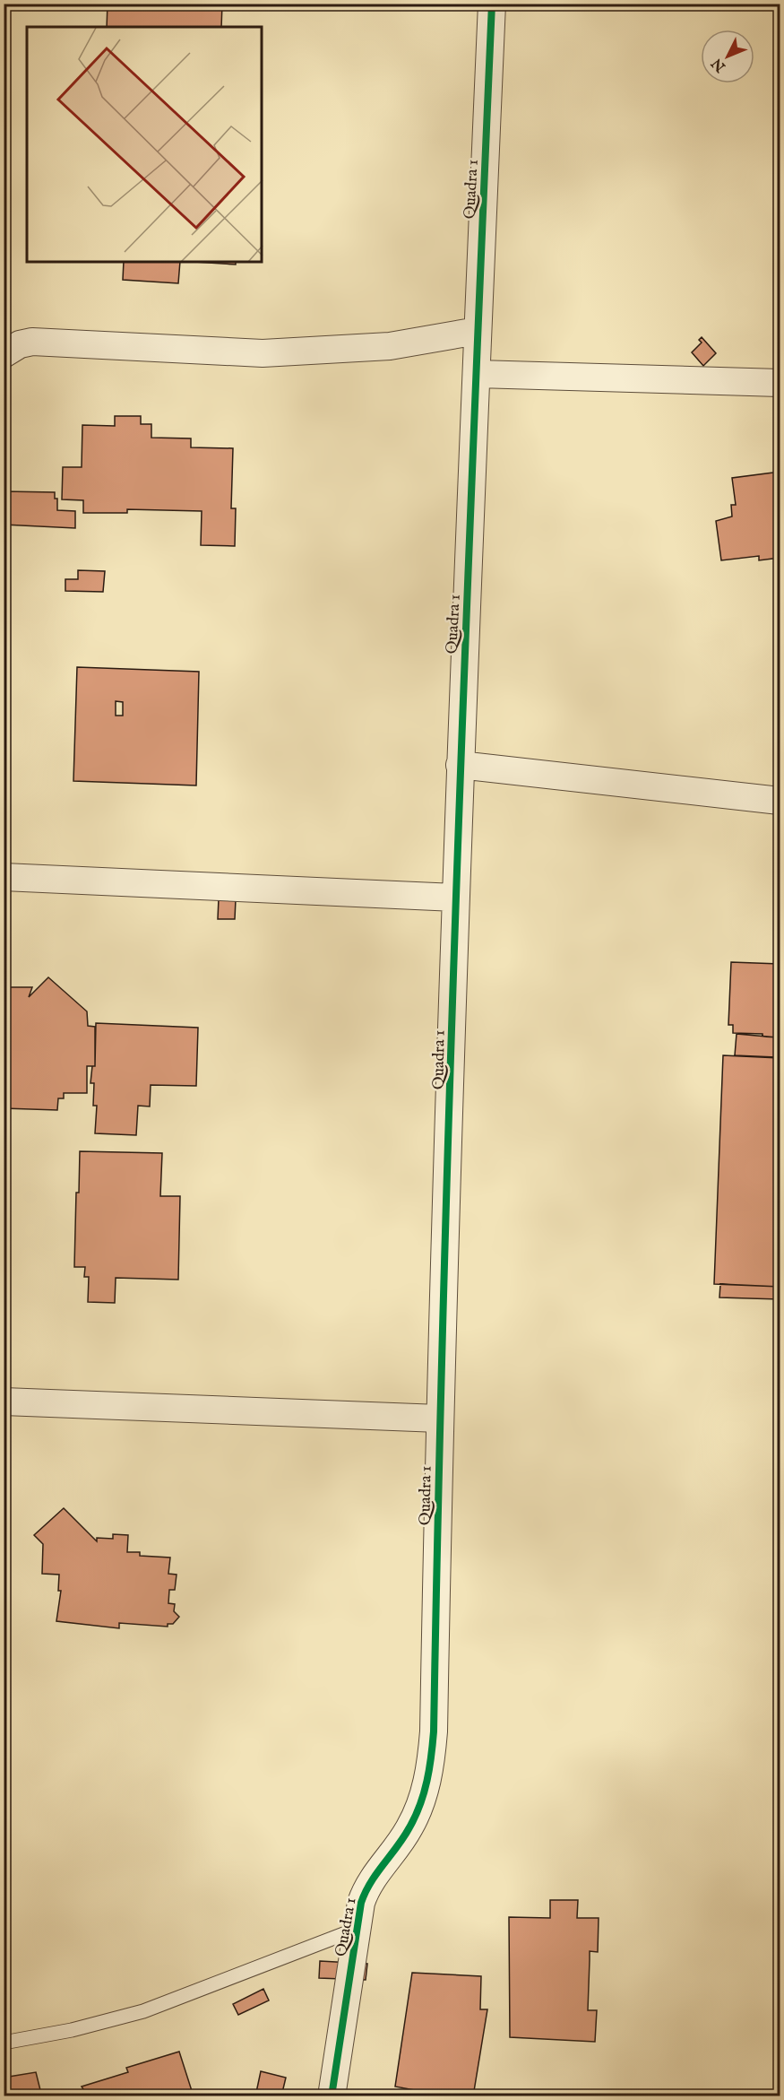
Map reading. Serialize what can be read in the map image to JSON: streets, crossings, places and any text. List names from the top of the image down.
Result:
{
  "streets": {
    "street": ["Quadra 1"]
  },
  "north": "bottom left"
}
